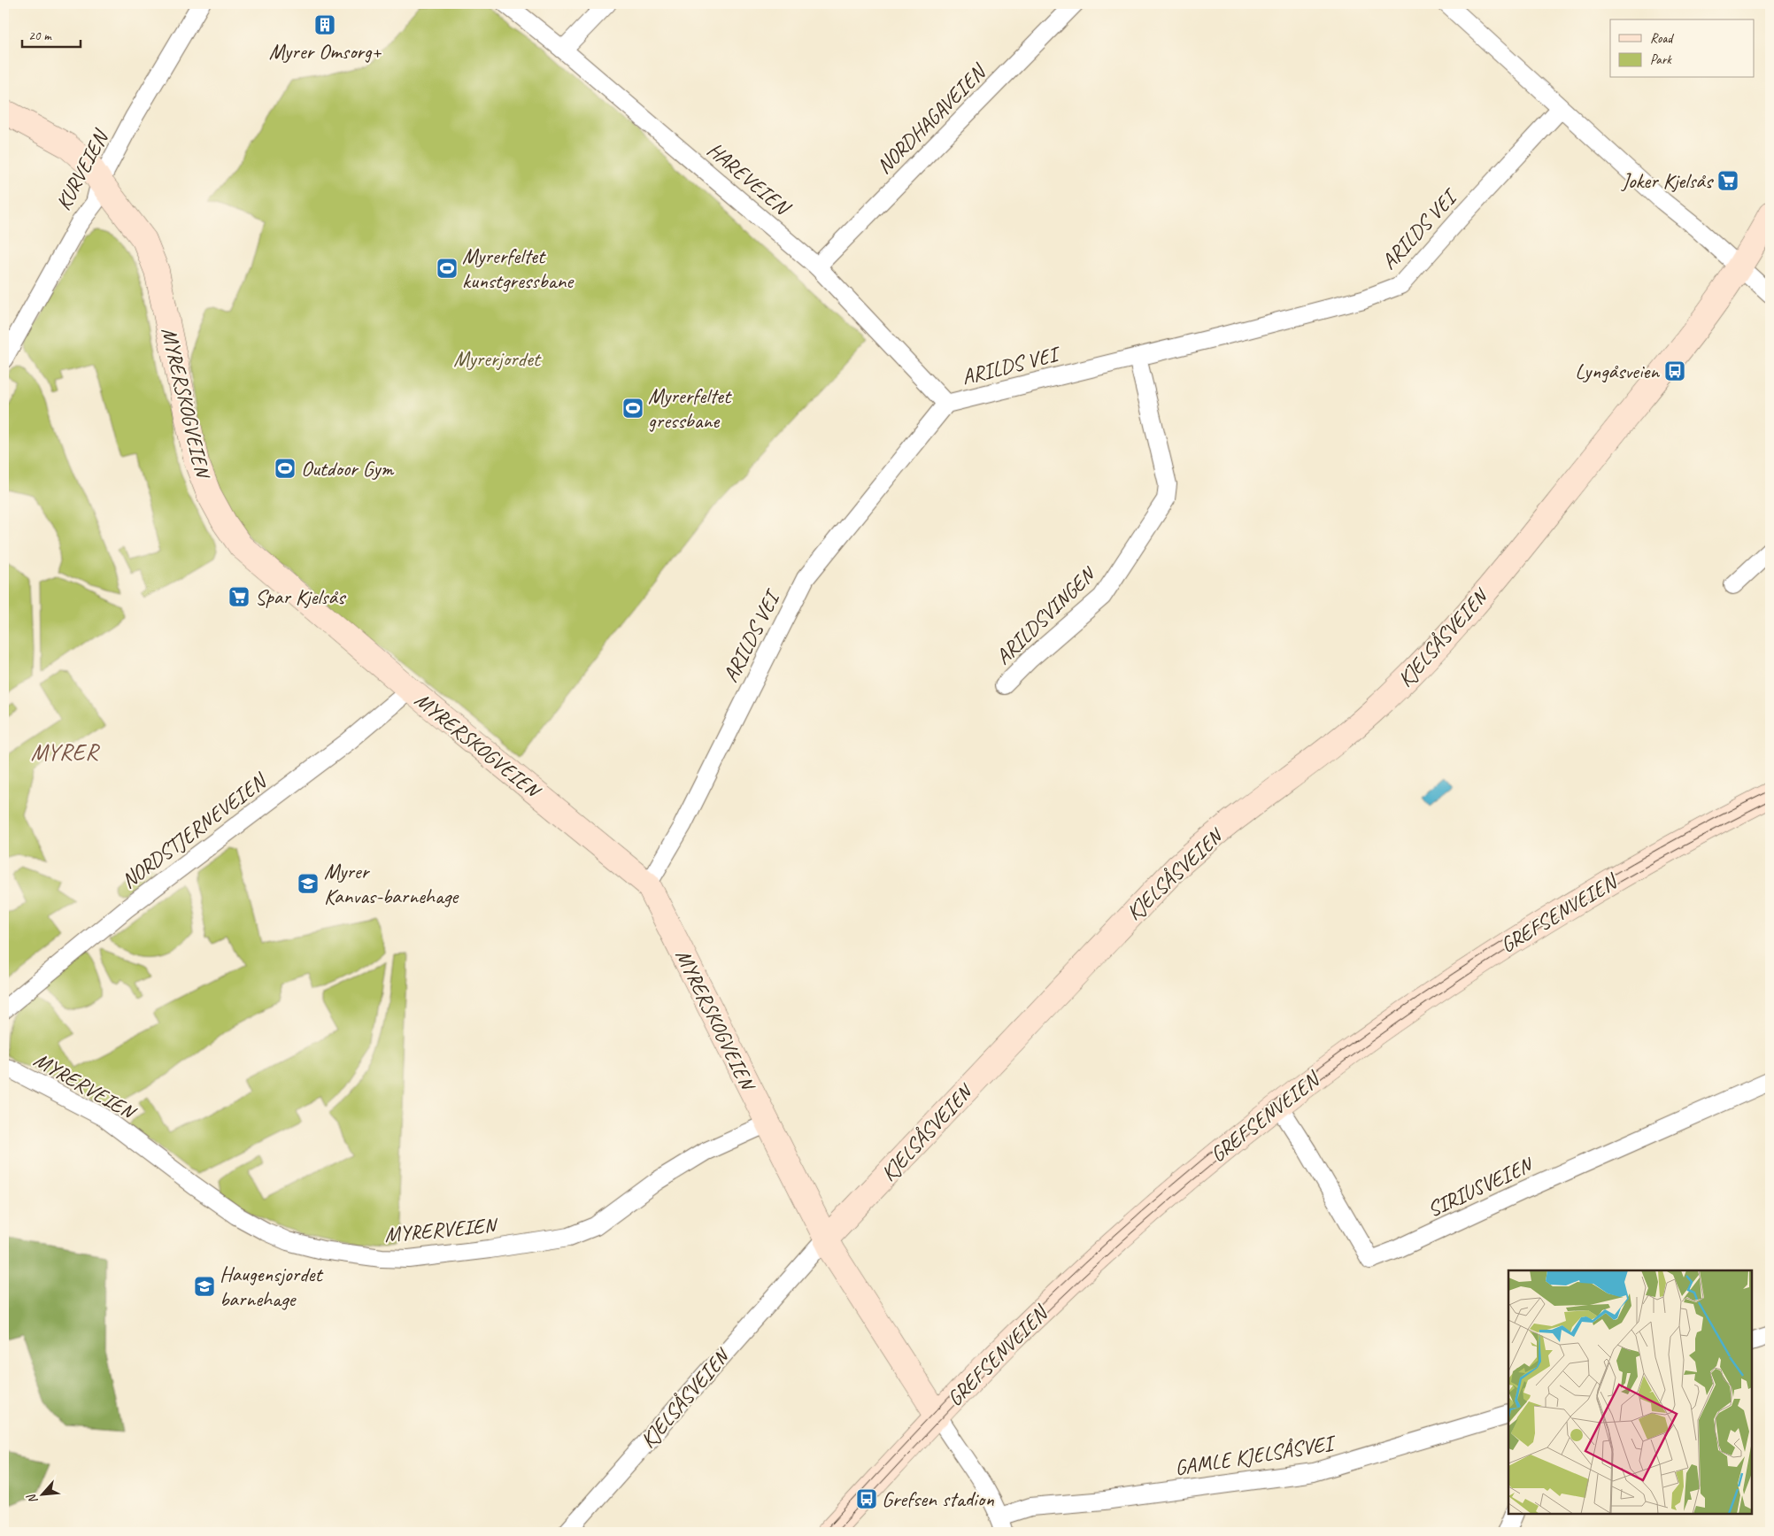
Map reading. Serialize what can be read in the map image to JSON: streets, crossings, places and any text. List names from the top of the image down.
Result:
{
  "streets": {
    "street": [
      "NORDHAGAVEIEN",
      "KURVEIEN",
      "HAREVEIEN",
      "ARILDS VEI",
      "MYRERSKOGVEIEN",
      "ARILDSVINGEN",
      "KJELSÅSVEIEN",
      "NORDSTJERNEVEIEN",
      "GREFSENVEIEN",
      "MYRERVEIEN",
      "SIRIUSVEIEN",
      "GAMLE KJELSÅSVEI"
    ]
  },
  "crossings": [
    ["NORDHAGAVEIEN", "HAREVEIEN"],
    ["KURVEIEN", "MYRERSKOGVEIEN"],
    ["HAREVEIEN", "ARILDS VEI"],
    ["ARILDS VEI", "MYRERSKOGVEIEN"],
    ["ARILDS VEI", "ARILDSVINGEN"],
    ["MYRERSKOGVEIEN", "KJELSÅSVEIEN"],
    ["MYRERSKOGVEIEN", "NORDSTJERNEVEIEN"],
    ["MYRERSKOGVEIEN", "GREFSENVEIEN"],
    ["MYRERSKOGVEIEN", "MYRERVEIEN"],
    ["GREFSENVEIEN", "SIRIUSVEIEN"]
  ],
  "districts": ["MYRER"],
  "parks": ["Myrerjordet"],
  "places": {
    "building": ["Myrer Omsorg+"],
    "supermarket": ["Joker Kjelsås", "Spar Kjelsås"],
    "sports": ["Myrerfeltet kunstgressbane", "Myrerfeltet gressbane", "Outdoor Gym"],
    "bus stop": ["Lyngåsveien", "Grefsen stadion"],
    "school or university": ["Myrer Kanvas-barnehage", "Haugensjordet barnehage"]
  },
  "legend": ["Road", "Park"],
  "scale_bar": "20 m",
  "north": "bottom left"
}
